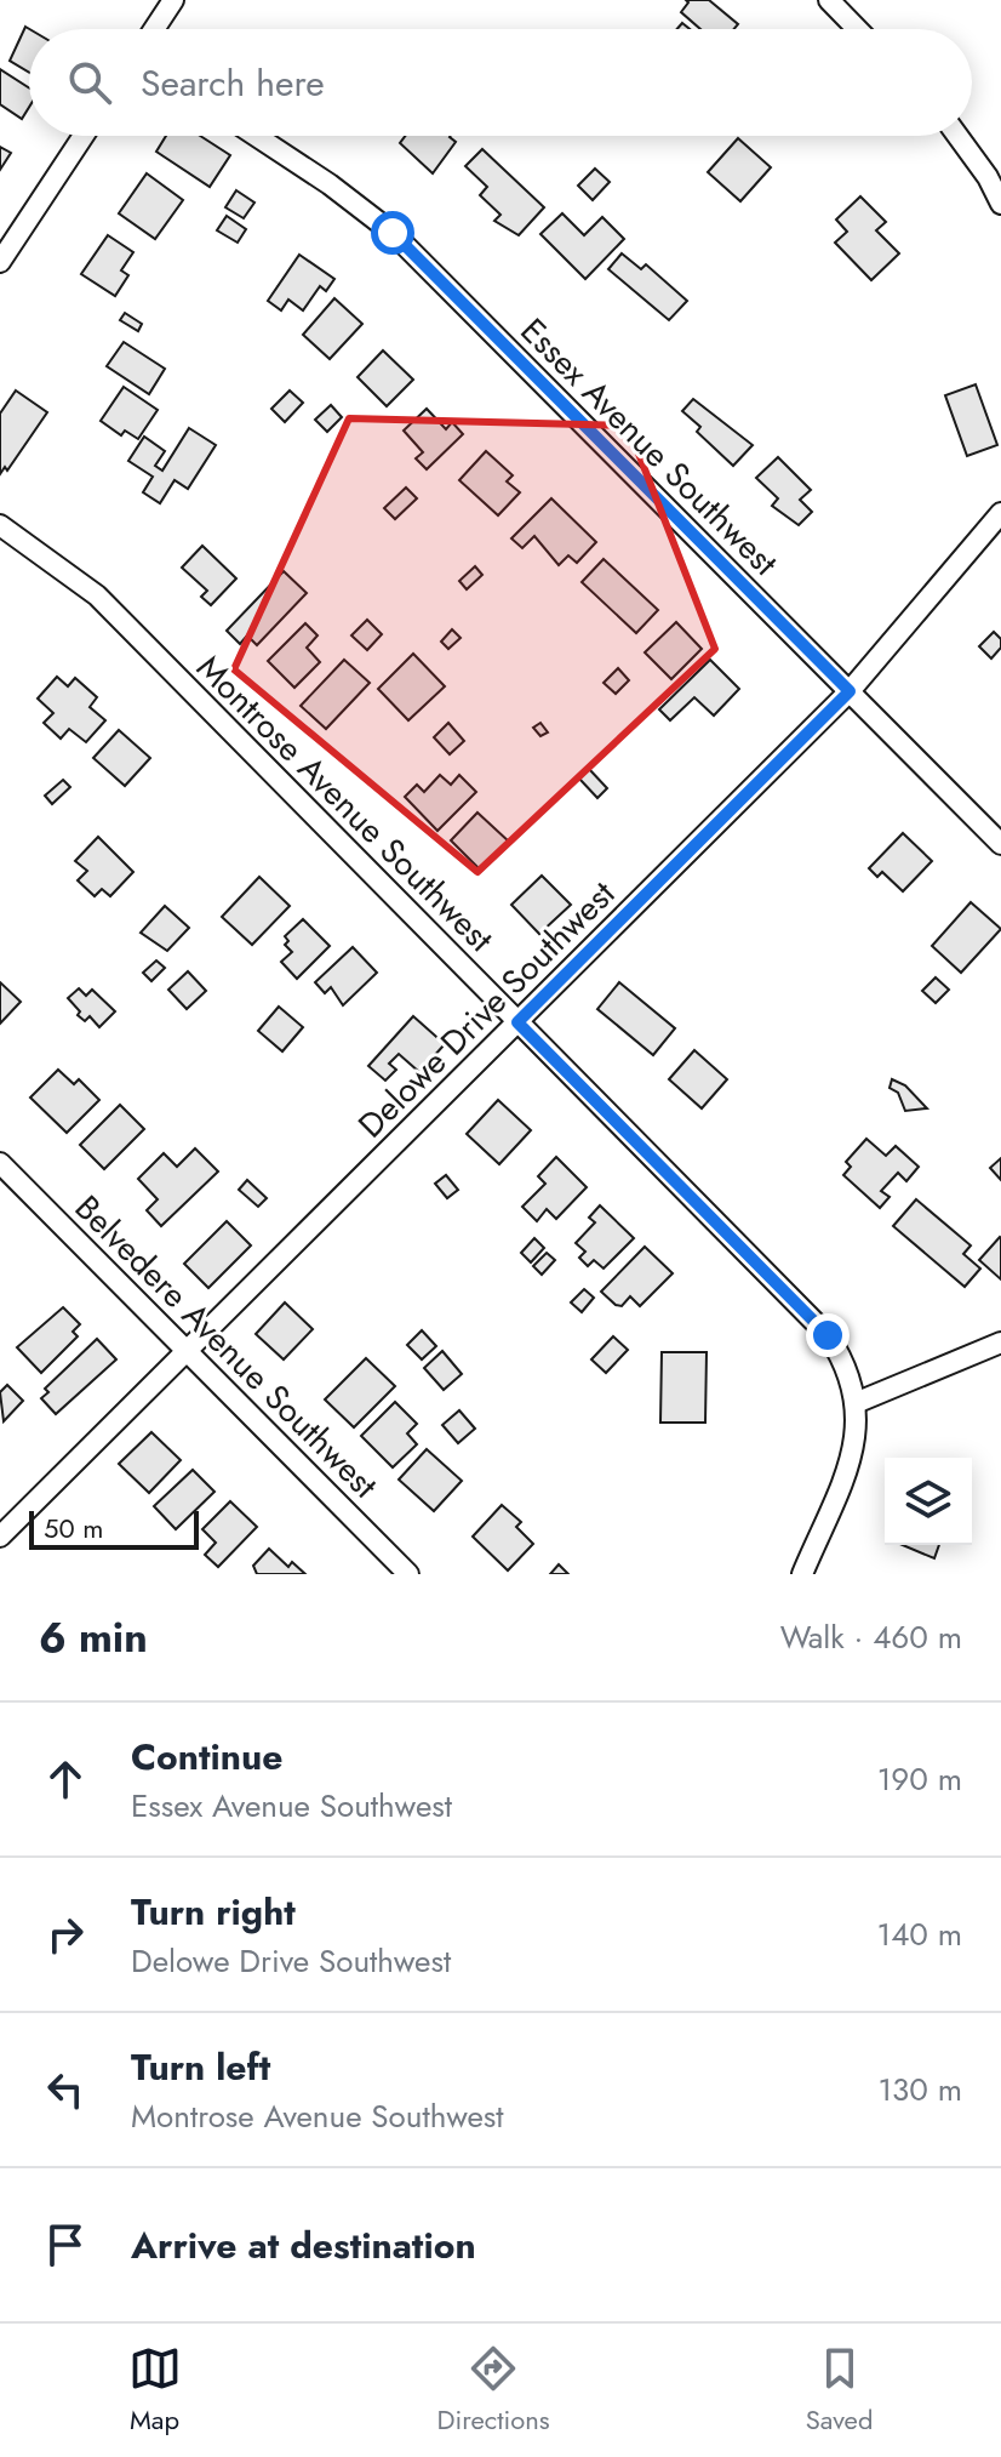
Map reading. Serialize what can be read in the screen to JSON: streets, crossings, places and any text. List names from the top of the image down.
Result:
{
  "streets": {
    "street": [
      "Essex Avenue Southwest",
      "Montrose Avenue Southwest",
      "Delowe Drive Southwest",
      "Belvedere Avenue Southwest"
    ]
  },
  "crossings": [
    ["Essex Avenue Southwest", "Delowe Drive Southwest"],
    ["Montrose Avenue Southwest", "Delowe Drive Southwest"],
    ["Delowe Drive Southwest", "Belvedere Avenue Southwest"]
  ],
  "scale_bar": "50 m",
  "page": {
    "search": "Search here",
    "scale": "50 m",
    "heading": ["6 min", "Walk · 460 m"],
    "list": [
      ["Continue", "Essex Avenue Southwest", "190 m"],
      ["Turn right", "Delowe Drive Southwest", "140 m"],
      ["Turn left", "Montrose Avenue Southwest", "130 m"],
      "Arrive at destination"
    ],
    "nav": ["Map", "Directions", "Saved"]
  }
}
